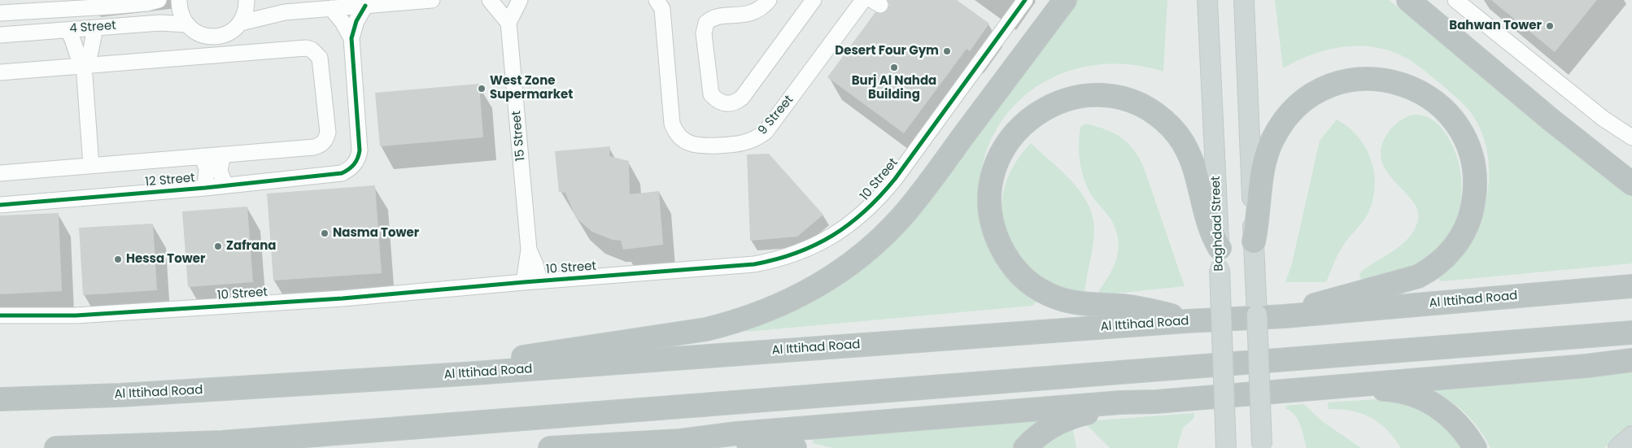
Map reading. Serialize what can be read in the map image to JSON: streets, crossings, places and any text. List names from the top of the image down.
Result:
{
  "streets": {
    "highway": ["Al Ittihad Road"],
    "main road": ["Baghdad Street"],
    "street": [
      "4 Street",
      "9 Street",
      "15 Street",
      "10 Street",
      "12 Street"
    ]
  },
  "places": [
    "Bahwan Tower",
    "Desert Four Gym",
    "Burj Al Nahda Building",
    "West Zone Supermarket",
    "Nasma Tower",
    "Zafrana",
    "Hessa Tower"
  ]
}
